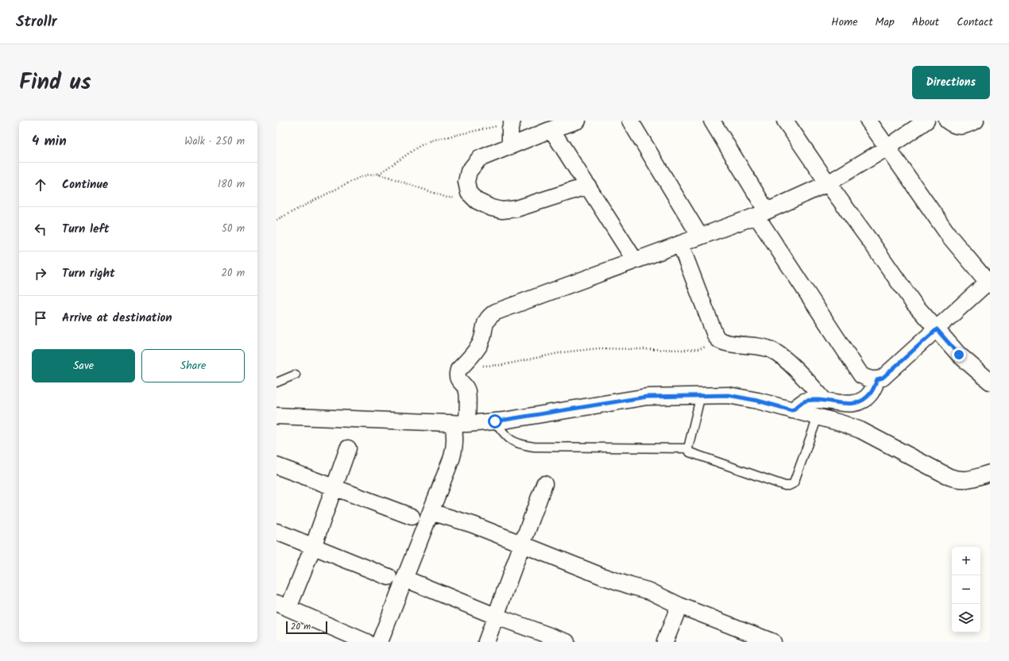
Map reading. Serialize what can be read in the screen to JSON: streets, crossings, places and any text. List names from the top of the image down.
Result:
{
  "scale_bar": "20 m",
  "page": {
    "header": "Strollr",
    "nav": [
      "Home",
      "Map",
      "About",
      "Contact"
    ],
    "title": "Find us",
    "buttons": [
      "Directions",
      ["Save", "Share"]
    ],
    "heading": ["4 min", "Walk · 250 m"],
    "list": [
      ["Continue", "180 m"],
      ["Turn left", "50 m"],
      ["Turn right", "20 m"],
      "Arrive at destination"
    ],
    "map_buttons": ["+", "−"],
    "scale": "20 m"
  }
}
